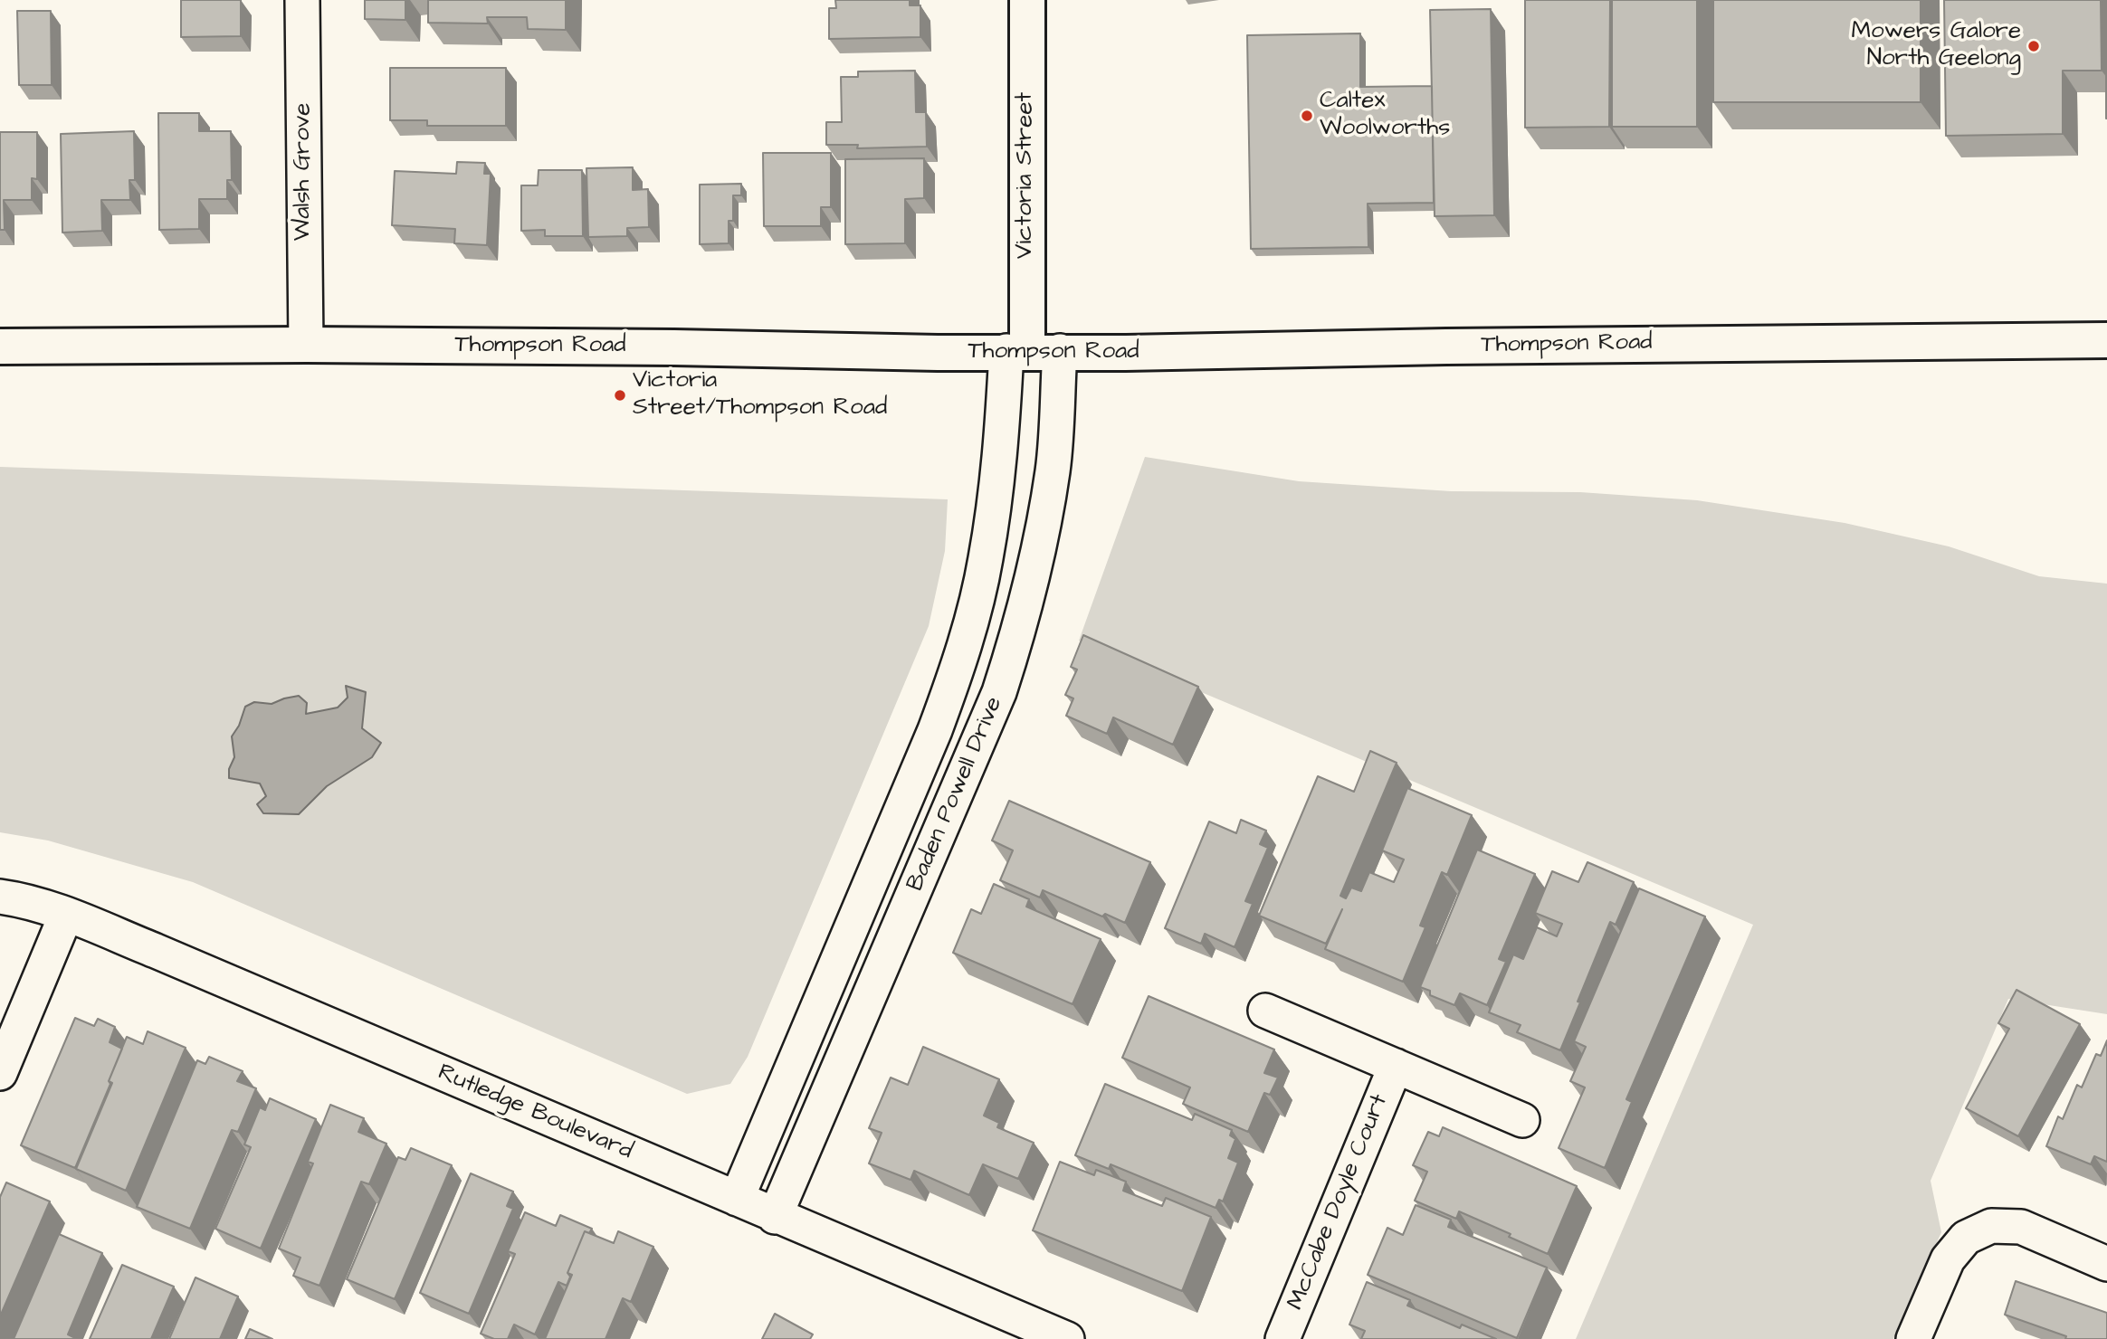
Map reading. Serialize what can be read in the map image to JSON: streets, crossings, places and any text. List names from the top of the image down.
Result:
{
  "streets": {
    "main road": ["Victoria Street", "Thompson Road"],
    "street": [
      "Walsh Grove",
      "Baden Powell Drive",
      "Rutledge Boulevard",
      "McCabe Doyle Court"
    ]
  },
  "crossings": [
    ["Walsh Grove", "Thompson Road"],
    ["Victoria Street", "Thompson Road"],
    ["Victoria Street", "Baden Powell Drive"],
    ["Thompson Road", "Baden Powell Drive"],
    ["Baden Powell Drive", "Rutledge Boulevard"]
  ],
  "places": ["Mowers Galore North Geelong", "Caltex Woolworths", "Victoria Street/Thompson Road"]
}
